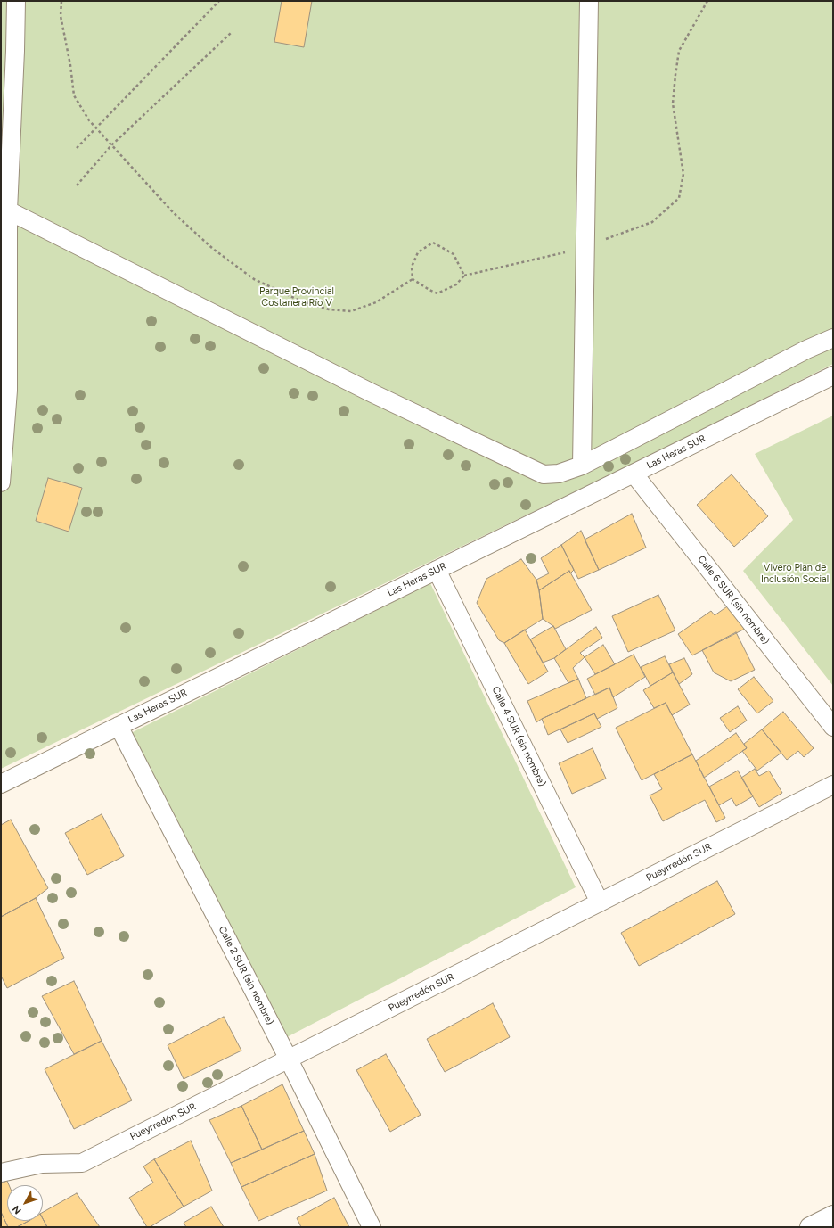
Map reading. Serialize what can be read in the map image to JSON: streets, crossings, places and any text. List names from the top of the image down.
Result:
{
  "streets": {
    "street": [
      "Las Heras SUR",
      "Calle 6 SUR (sin nombre)",
      "Calle 4 SUR (sin nombre)",
      "Pueyrredón SUR",
      "Calle 2 SUR (sin nombre)"
    ]
  },
  "crossings": [
    ["Las Heras SUR", "Calle 6 SUR (sin nombre)"],
    ["Las Heras SUR", "Calle 4 SUR (sin nombre)"],
    ["Las Heras SUR", "Calle 2 SUR (sin nombre)"],
    ["Calle 4 SUR (sin nombre)", "Pueyrredón SUR"],
    ["Pueyrredón SUR", "Calle 2 SUR (sin nombre)"]
  ],
  "parks": ["Parque Provincial Costanera Río V", "Vivero Plan de Inclusión Social"],
  "north": "bottom left"
}
